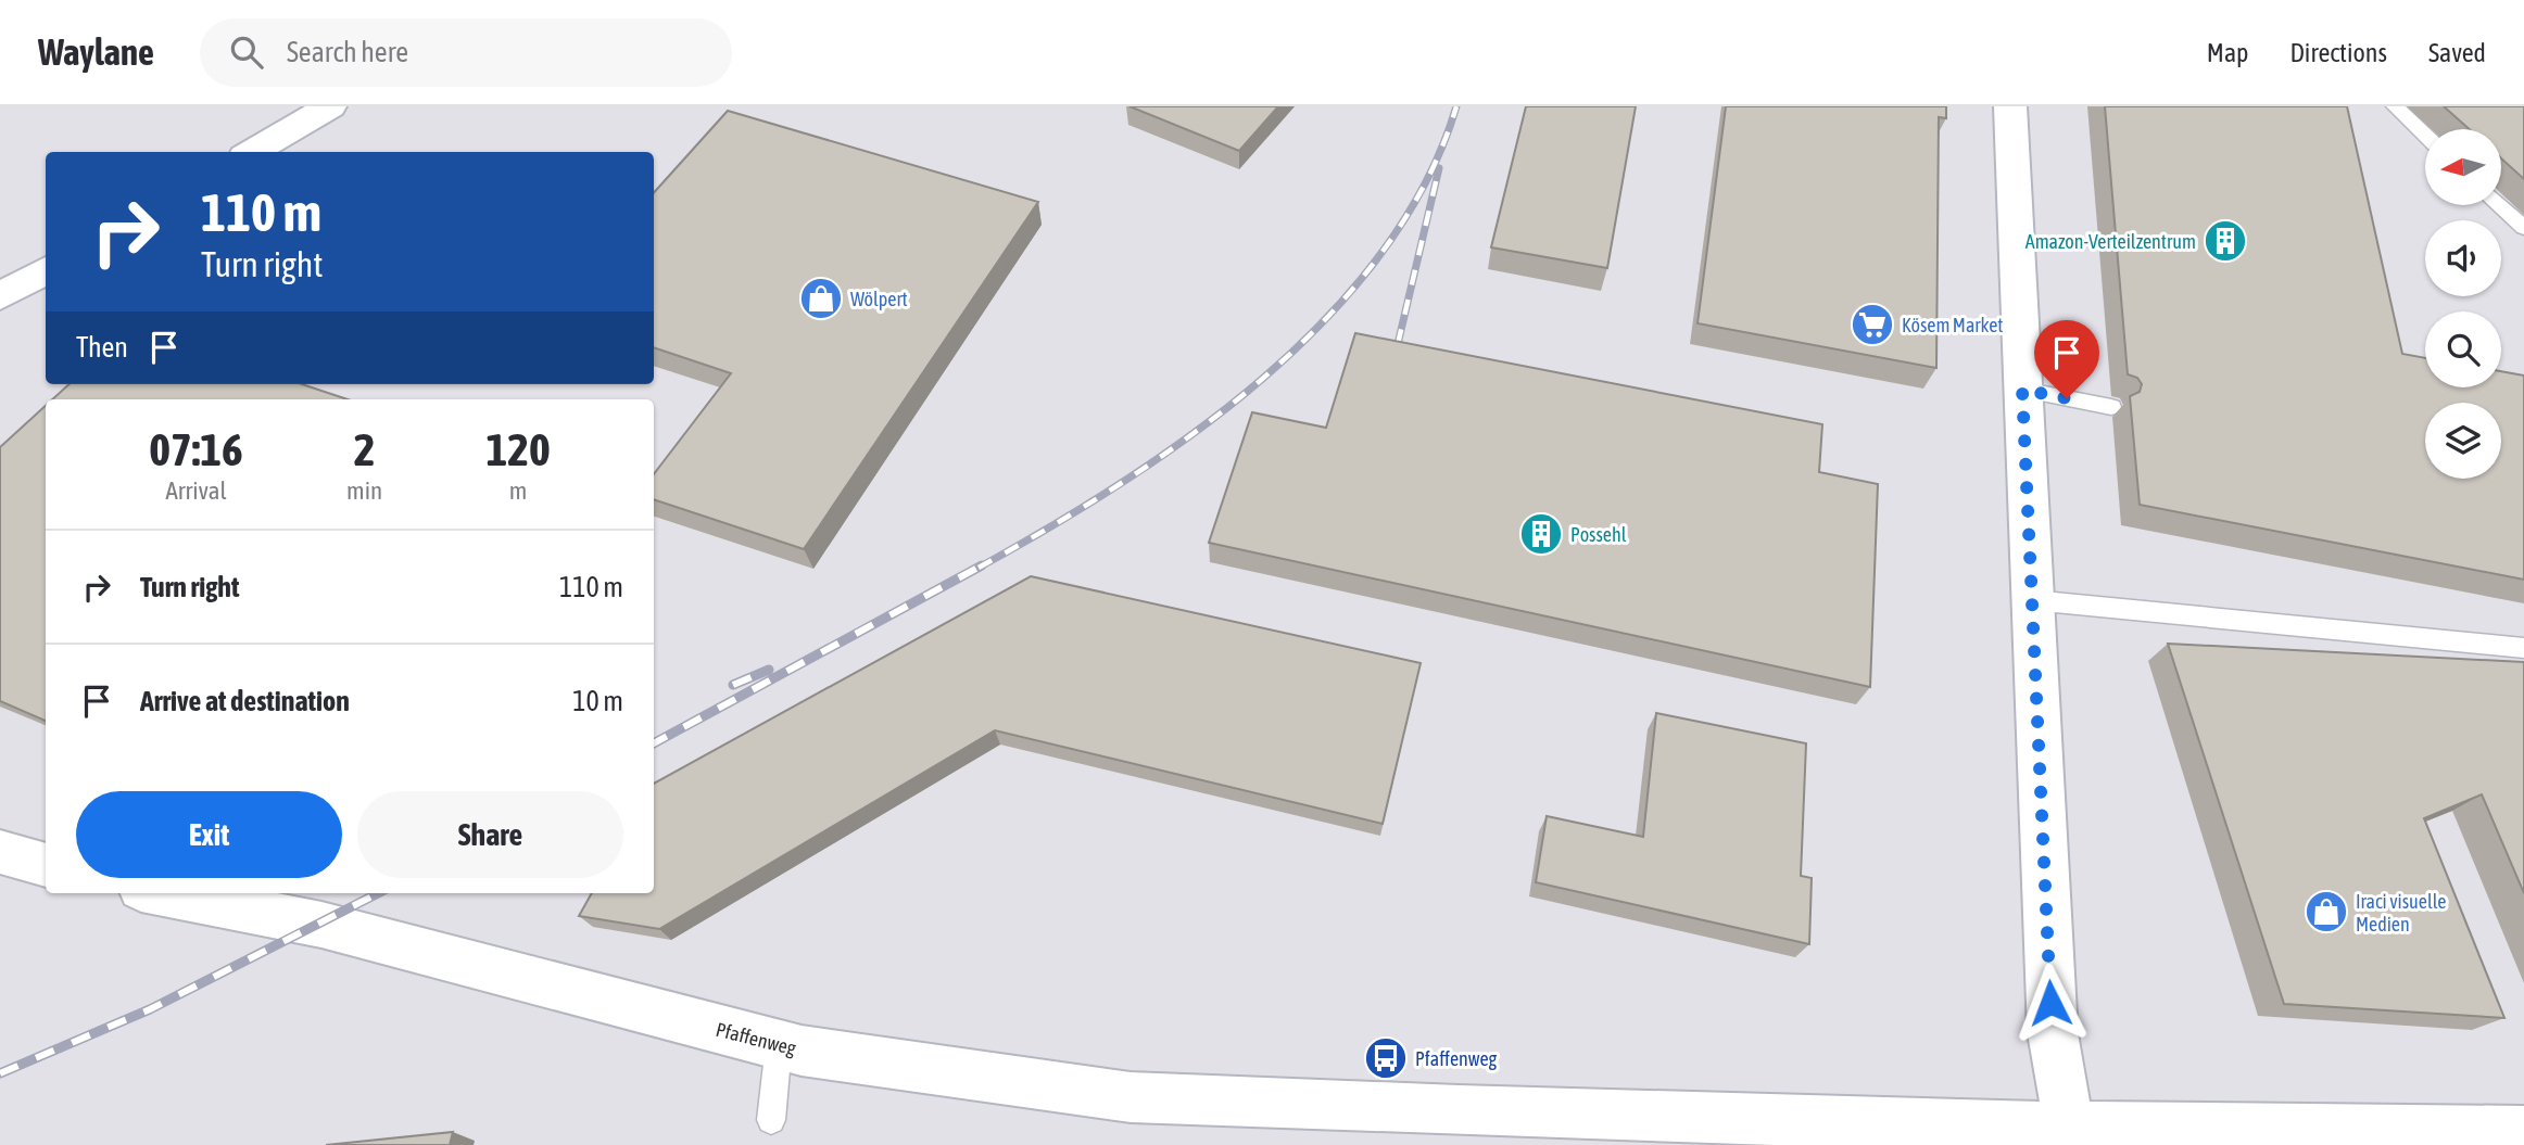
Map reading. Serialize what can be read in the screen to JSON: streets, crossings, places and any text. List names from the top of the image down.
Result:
{
  "streets": {
    "street": ["Pfaffenweg"]
  },
  "places": {
    "building": ["Amazon-Verteilzentrum", "Possehl"],
    "shop": ["Wölpert", "Iraci visuelle Medien"],
    "supermarket": ["Kösem Market"],
    "bus stop": ["Pfaffenweg"]
  },
  "north": "left",
  "page": {
    "header": "Waylane",
    "search": "Search here",
    "nav": ["Map", "Directions", "Saved"],
    "turn": ["110 m", "Turn right"],
    "then": "Then",
    "eta": [
      "07:16",
      "Arrival",
      "2",
      "min",
      "120",
      "m"
    ],
    "list": [
      {
        "name": "Turn right",
        "value": "110 m"
      },
      {
        "name": "Arrive at destination",
        "value": "10 m"
      }
    ],
    "buttons": ["Exit", "Share"]
  }
}
